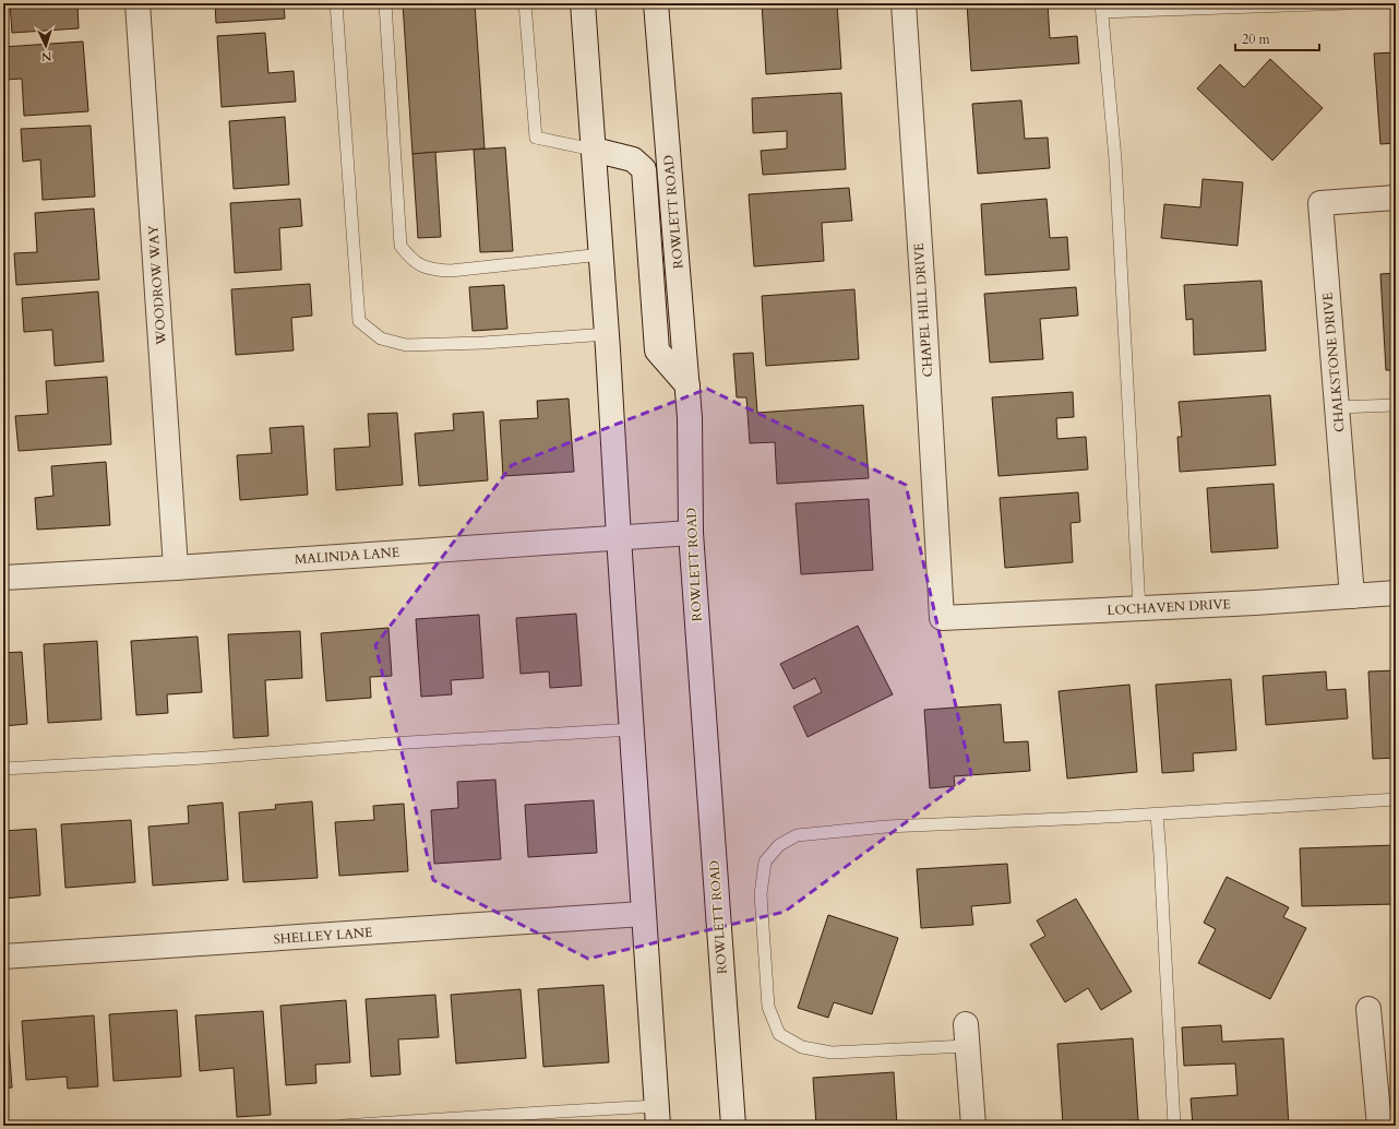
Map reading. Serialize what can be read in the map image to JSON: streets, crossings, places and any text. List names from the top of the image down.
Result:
{
  "streets": {
    "street": [
      "ROWLETT ROAD",
      "WOODROW WAY",
      "CHAPEL HILL DRIVE",
      "CHALKSTONE DRIVE",
      "MALINDA LANE",
      "LOCHAVEN DRIVE",
      "SHELLEY LANE"
    ]
  },
  "crossings": [
    ["ROWLETT ROAD", "MALINDA LANE"],
    ["WOODROW WAY", "MALINDA LANE"],
    ["CHAPEL HILL DRIVE", "LOCHAVEN DRIVE"],
    ["CHALKSTONE DRIVE", "LOCHAVEN DRIVE"]
  ],
  "scale_bar": "20 m",
  "north": "bottom"
}
